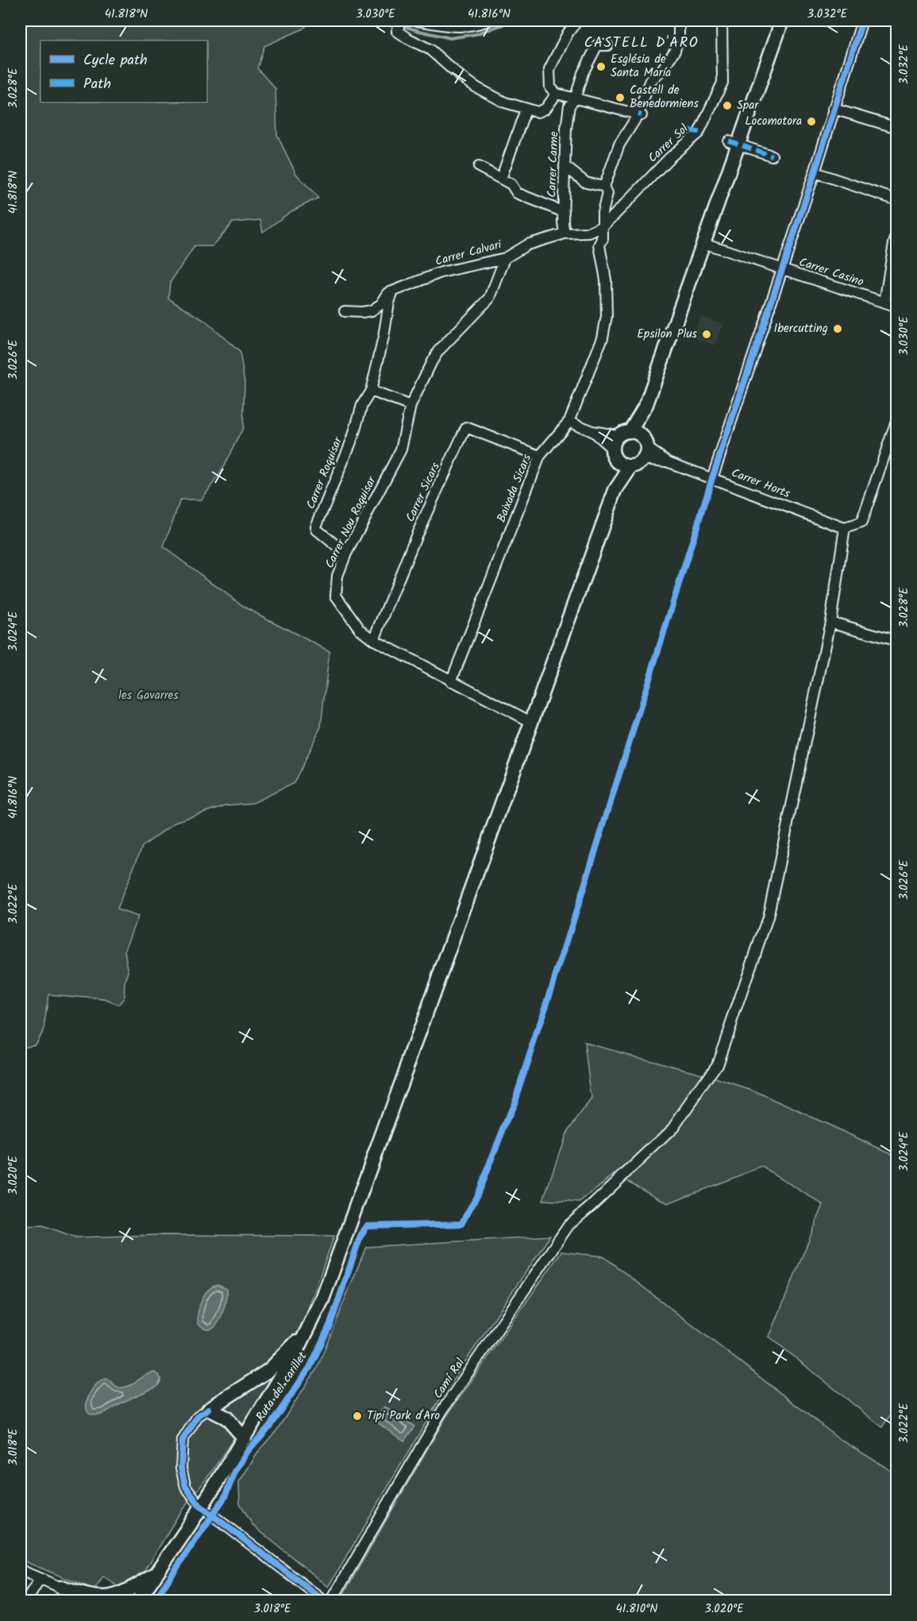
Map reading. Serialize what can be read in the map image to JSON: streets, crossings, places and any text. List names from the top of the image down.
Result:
{
  "streets": {
    "street": [
      "Carrer Sol",
      "Carrer Carme",
      "Carrer Calvari",
      "Carrer Casino",
      "Carrer Roquisar",
      "Carrer Horts",
      "Baixada Sicars",
      "Carrer Sicars",
      "Carrer Nou Roquisar",
      "Camí Ral"
    ],
    "cycle path": ["Ruta del carillet"]
  },
  "crossings": [
    ["Carrer Sol", "Carrer Calvari"],
    ["Carrer Sol", "Baixada Sicars"],
    ["Carrer Carme", "Carrer Calvari"],
    ["Carrer Calvari", "Carrer Roquisar"],
    ["Carrer Calvari", "Carrer Nou Roquisar"],
    ["Carrer Roquisar", "Carrer Nou Roquisar"],
    ["Carrer Horts", "Camí Ral"],
    ["Baixada Sicars", "Carrer Sicars"],
    ["Baixada Sicars", "Carrer Nou Roquisar"],
    ["Carrer Sicars", "Carrer Nou Roquisar"]
  ],
  "districts": ["CASTELL D'ARO"],
  "parks": ["les Gavarres"],
  "places": [
    "Església de Santa María",
    "Castell de Benedormiens",
    "Spar",
    "Locomotora",
    "Ibercutting",
    "Epsilon Plus",
    "Tipi Park d'Aro"
  ],
  "legend": ["Cycle path", "Path"],
  "coordinates": [
    "41.818°N",
    "3.030°E",
    "41.816°N",
    "3.032°E",
    "3.028°E",
    "3.026°E",
    "3.024°E",
    "3.022°E",
    "3.020°E",
    "3.018°E",
    "41.810°N"
  ]
}
